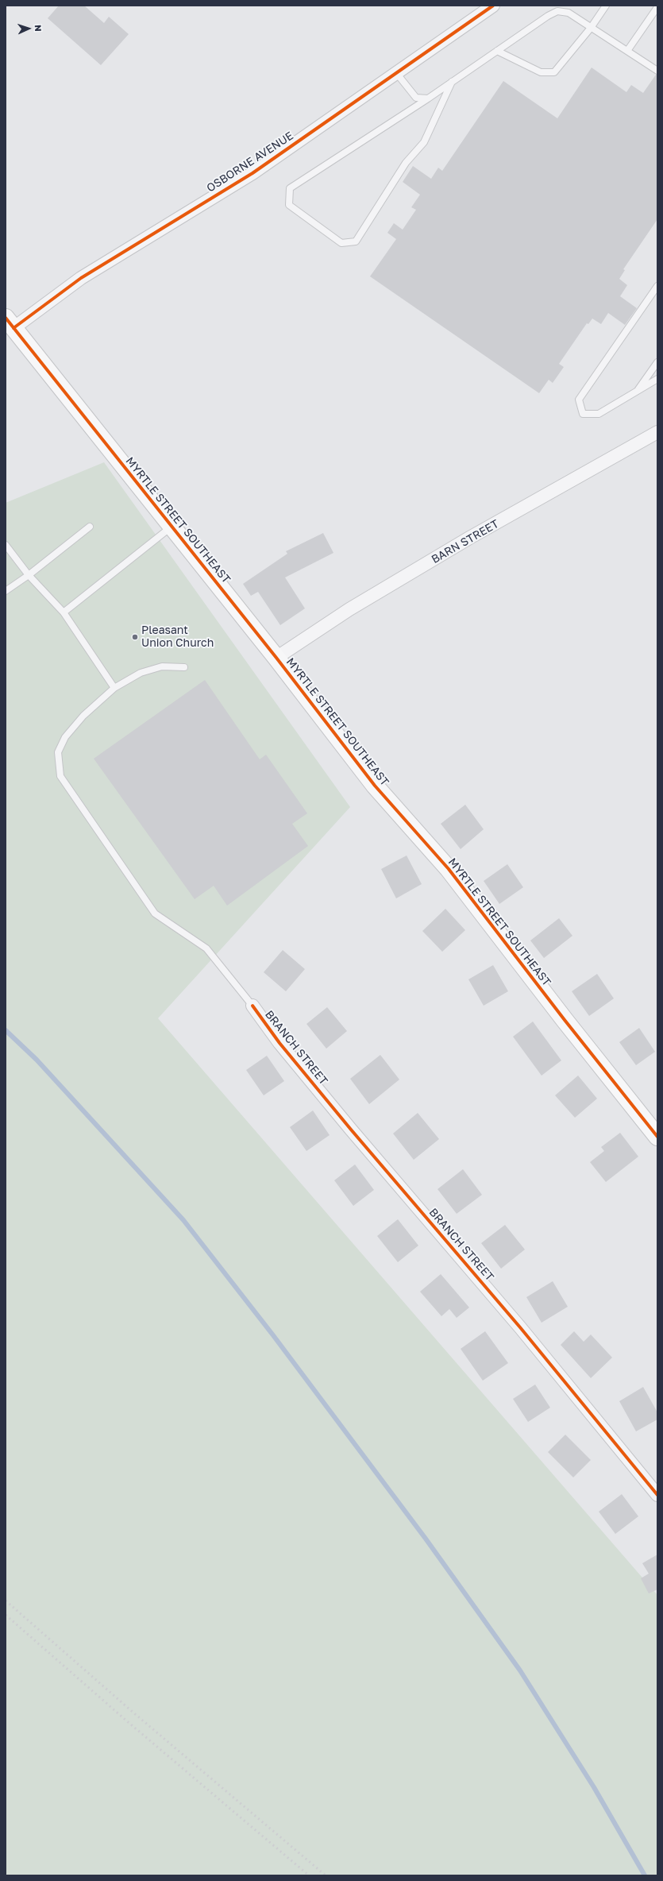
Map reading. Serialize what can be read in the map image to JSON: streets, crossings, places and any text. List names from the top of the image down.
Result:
{
  "streets": {
    "street": [
      "OSBORNE AVENUE",
      "MYRTLE STREET SOUTHEAST",
      "BARN STREET",
      "BRANCH STREET"
    ]
  },
  "crossings": [
    ["OSBORNE AVENUE", "MYRTLE STREET SOUTHEAST"],
    ["MYRTLE STREET SOUTHEAST", "BARN STREET"]
  ],
  "places": ["Pleasant Union Church"],
  "north": "right"
}
